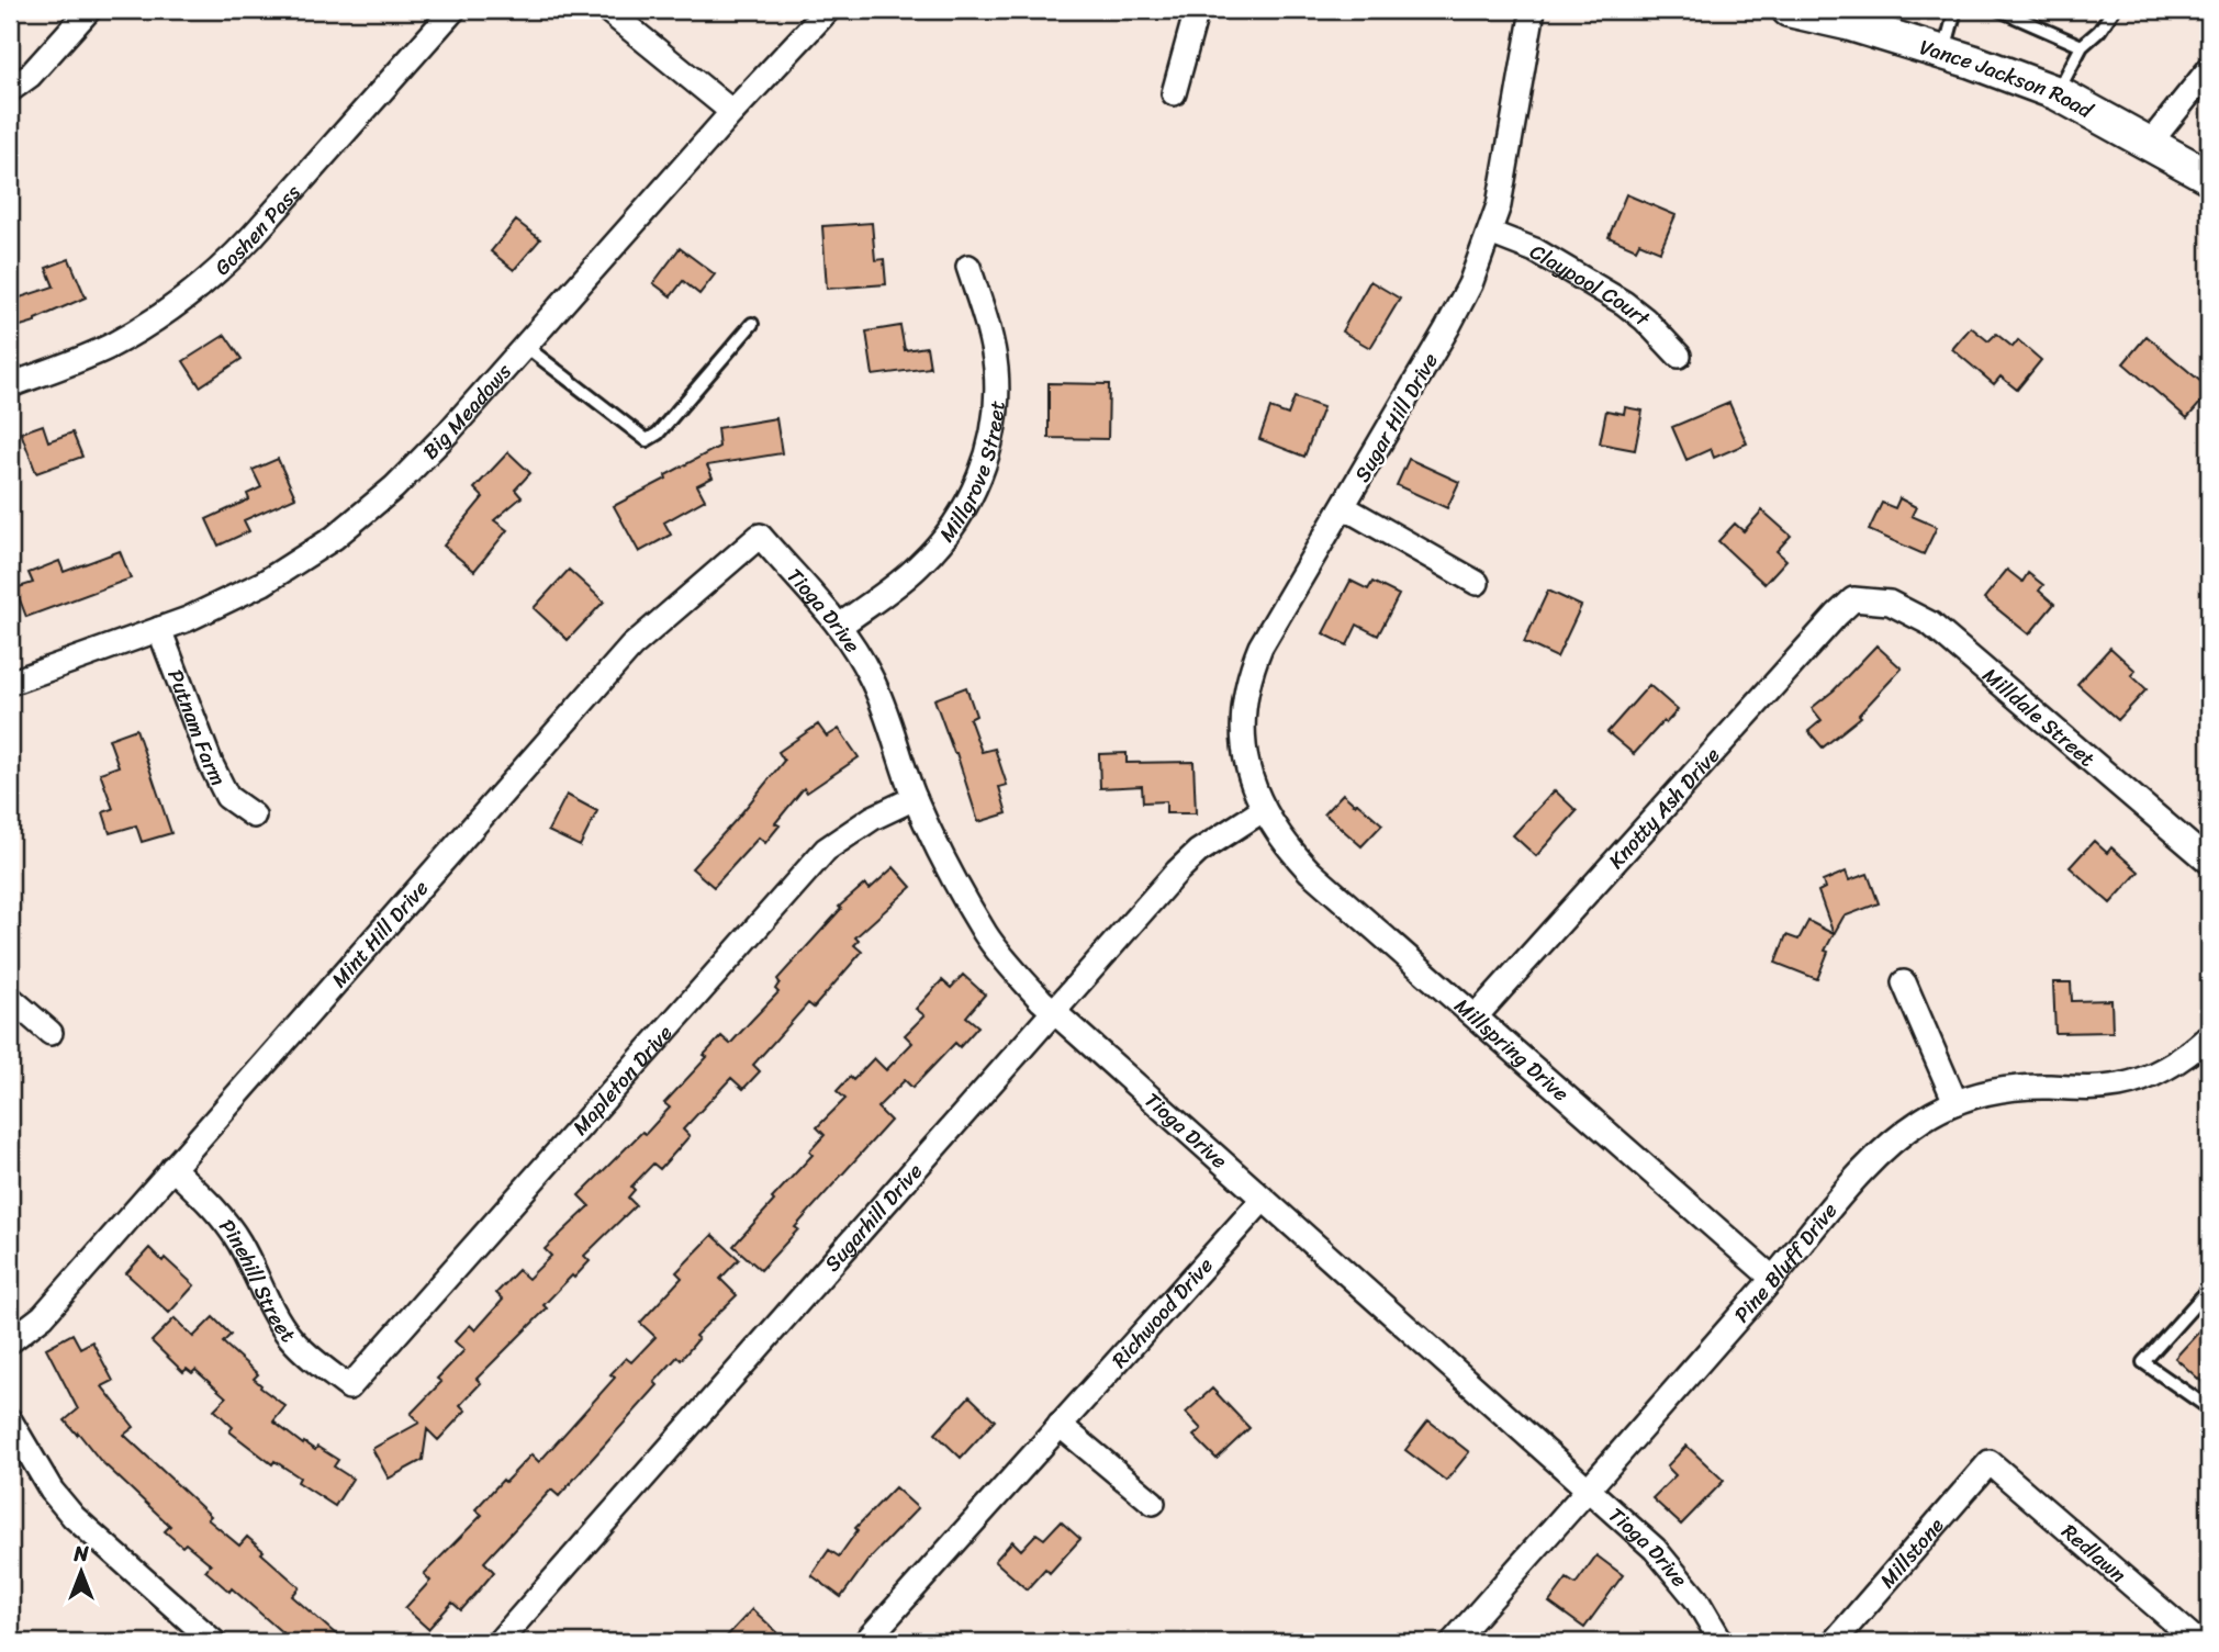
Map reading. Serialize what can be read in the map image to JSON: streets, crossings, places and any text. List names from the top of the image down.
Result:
{
  "streets": {
    "main road": ["Vance Jackson Road"],
    "street": [
      "Goshen Pass",
      "Claypool Court",
      "Big Meadows",
      "Sugar Hill Drive",
      "Millgrove Street",
      "Tioga Drive",
      "Milldale Street",
      "Putnam Farm",
      "Knotty Ash Drive",
      "Mint Hill Drive",
      "Millspring Drive",
      "Mapleton Drive",
      "Sugarhill Drive",
      "Pine Bluff Drive",
      "Pinehill Street",
      "Richwood Drive",
      "Millstone",
      "Redlawn"
    ]
  },
  "crossings": [
    ["Claypool Court", "Sugar Hill Drive"],
    ["Big Meadows", "Putnam Farm"],
    ["Sugar Hill Drive", "Millspring Drive"],
    ["Sugar Hill Drive", "Sugarhill Drive"],
    ["Millgrove Street", "Tioga Drive"],
    ["Tioga Drive", "Mint Hill Drive"],
    ["Tioga Drive", "Mapleton Drive"],
    ["Tioga Drive", "Sugarhill Drive"],
    ["Tioga Drive", "Pine Bluff Drive"],
    ["Tioga Drive", "Richwood Drive"],
    ["Milldale Street", "Knotty Ash Drive"],
    ["Knotty Ash Drive", "Millspring Drive"],
    ["Mint Hill Drive", "Pinehill Street"],
    ["Millspring Drive", "Sugarhill Drive"],
    ["Millspring Drive", "Pine Bluff Drive"],
    ["Mapleton Drive", "Pinehill Street"],
    ["Millstone", "Redlawn"]
  ],
  "north": "top"
}
